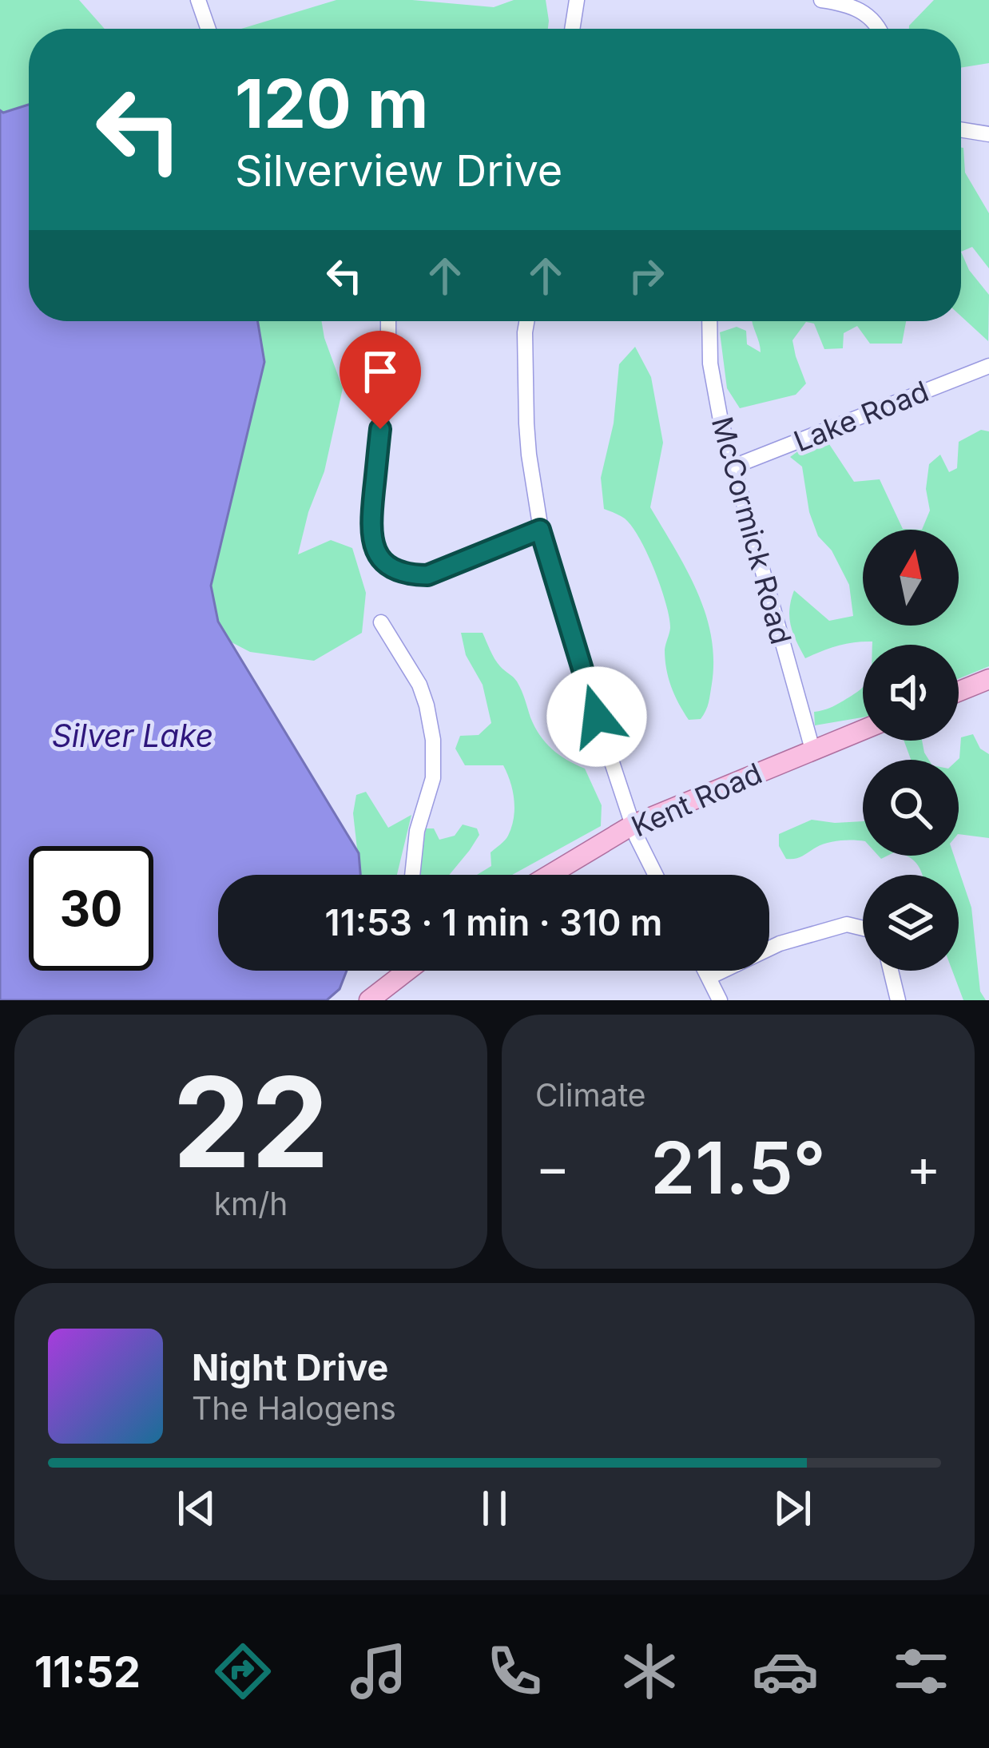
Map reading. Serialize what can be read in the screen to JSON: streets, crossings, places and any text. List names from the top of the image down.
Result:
{
  "streets": {
    "main road": ["Kent Road"],
    "street": ["Lake Road", "McCormick Road"]
  },
  "crossings": [
    ["Lake Road", "McCormick Road"],
    ["McCormick Road", "Kent Road"]
  ],
  "water": ["Silver Lake"],
  "north": "top",
  "page": {
    "turn": ["120 m", "Silverview Drive"],
    "limit": "30",
    "trip": "11:53 · 1 min · 310 m",
    "tile": [
      ["22", "km/h"],
      "Climate"
    ],
    "heat": ["−", "21.5°", "+"],
    "song": ["Night Drive", "The Halogens"],
    "tabs": "11:52"
  }
}
